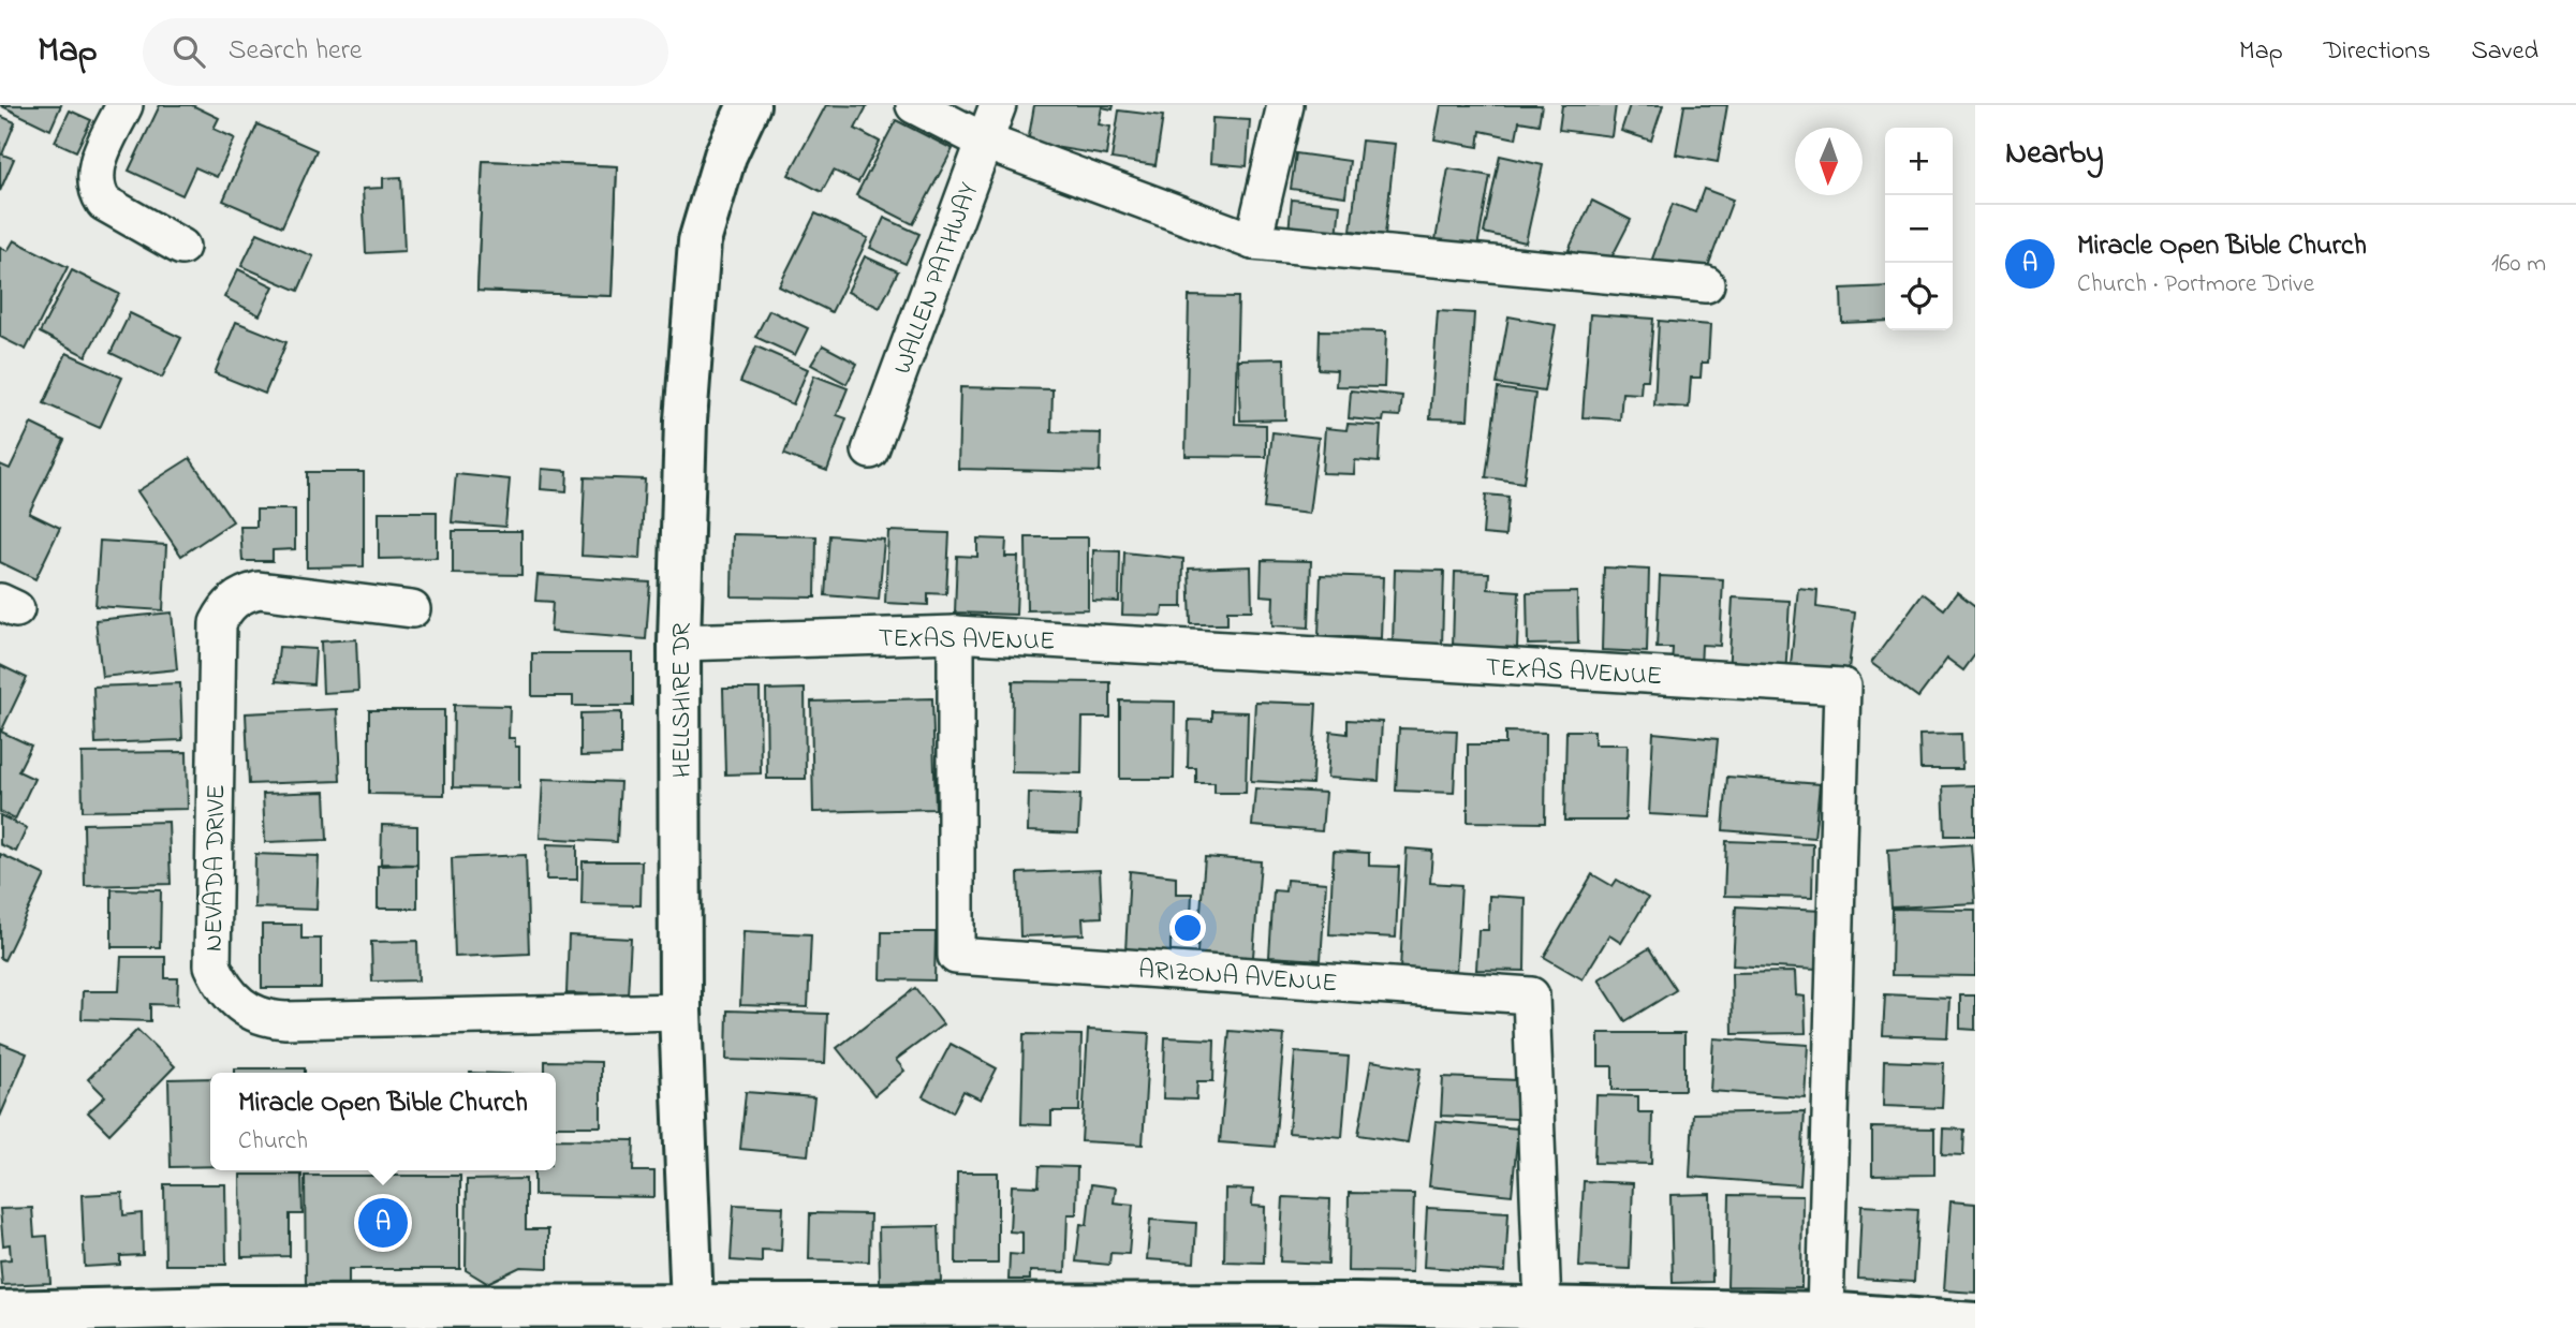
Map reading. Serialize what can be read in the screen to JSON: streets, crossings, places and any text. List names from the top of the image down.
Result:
{
  "streets": {
    "street": [
      "WALLEN PATHWAY",
      "TEXAS AVENUE",
      "HELLSHIRE DR",
      "NEVADA DRIVE",
      "ARIZONA AVENUE"
    ]
  },
  "crossings": [
    ["TEXAS AVENUE", "HELLSHIRE DR"],
    ["TEXAS AVENUE", "ARIZONA AVENUE"],
    ["HELLSHIRE DR", "NEVADA DRIVE"]
  ],
  "north": "bottom",
  "page": {
    "header": "Map",
    "search": "Search here",
    "nav": ["Map", "Directions", "Saved"],
    "heading": "Nearby",
    "map_buttons": ["+", "−"],
    "list": [
      {
        "mark": "A",
        "name": "Miracle Open Bible Church",
        "note": "Church · Portmore Drive",
        "value": "160 m"
      }
    ],
    "popup": ["Miracle Open Bible Church", "Church"],
    "pins": "A"
  }
}
